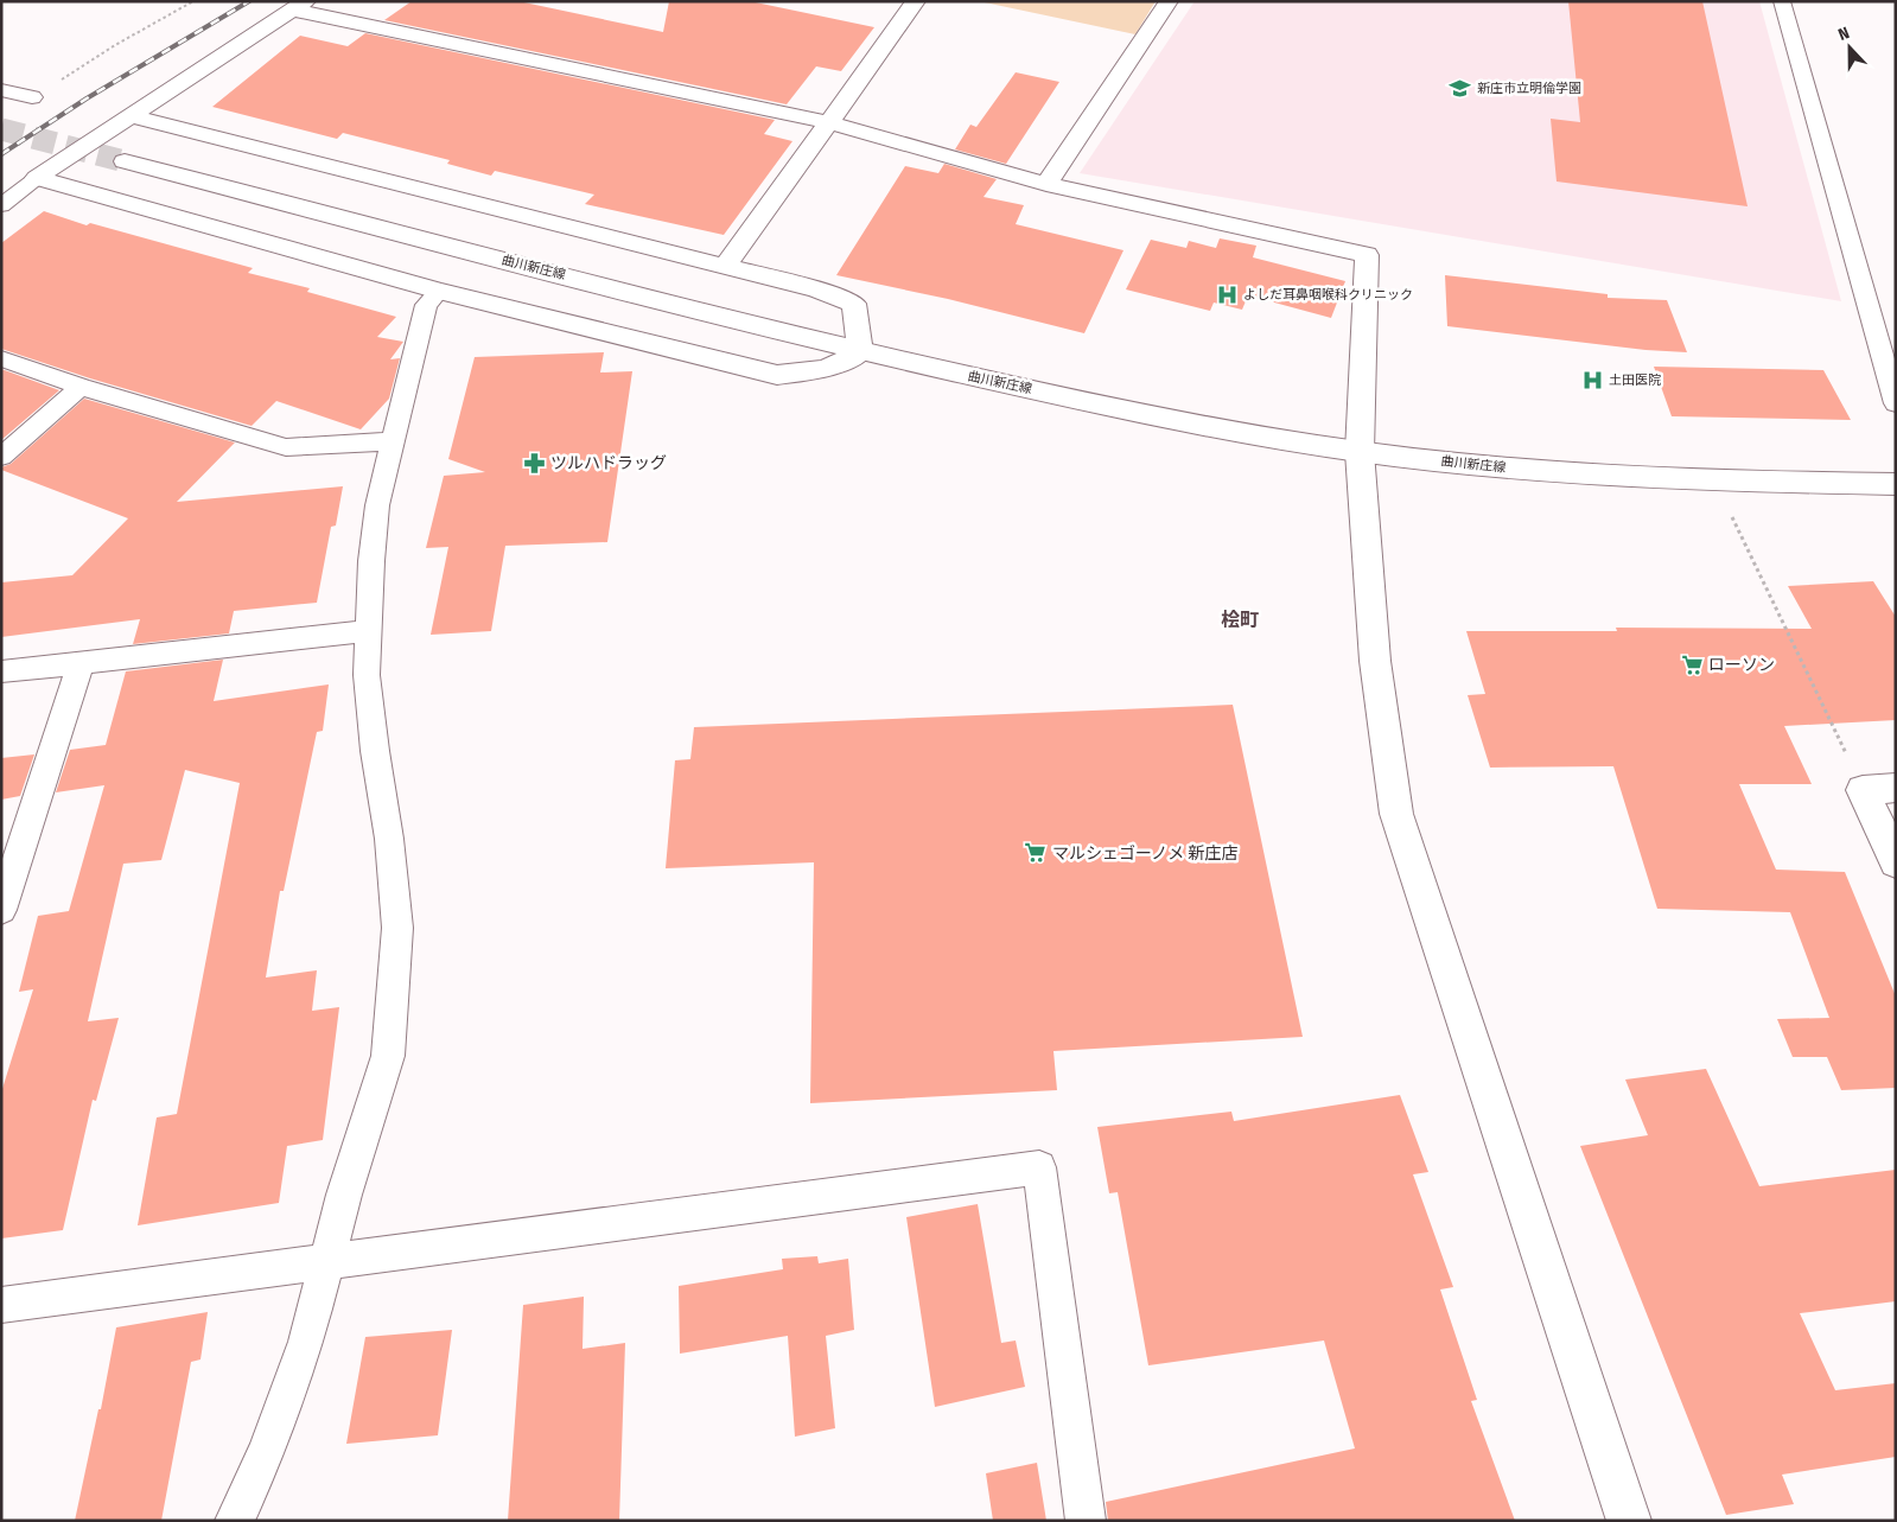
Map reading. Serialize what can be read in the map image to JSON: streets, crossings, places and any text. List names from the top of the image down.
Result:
{
  "streets": {
    "street": ["曲川新庄線"]
  },
  "districts": ["桧町"],
  "places": {
    "school or university": ["新庄市立明倫学園"],
    "hospital": ["よしだ耳鼻咽喉科クリニック", "土田医院"],
    "pharmacy": ["ツルハドラッグ"],
    "supermarket": ["ローソン", "マルシェゴーノメ 新庄店"]
  },
  "north": "top"
}
